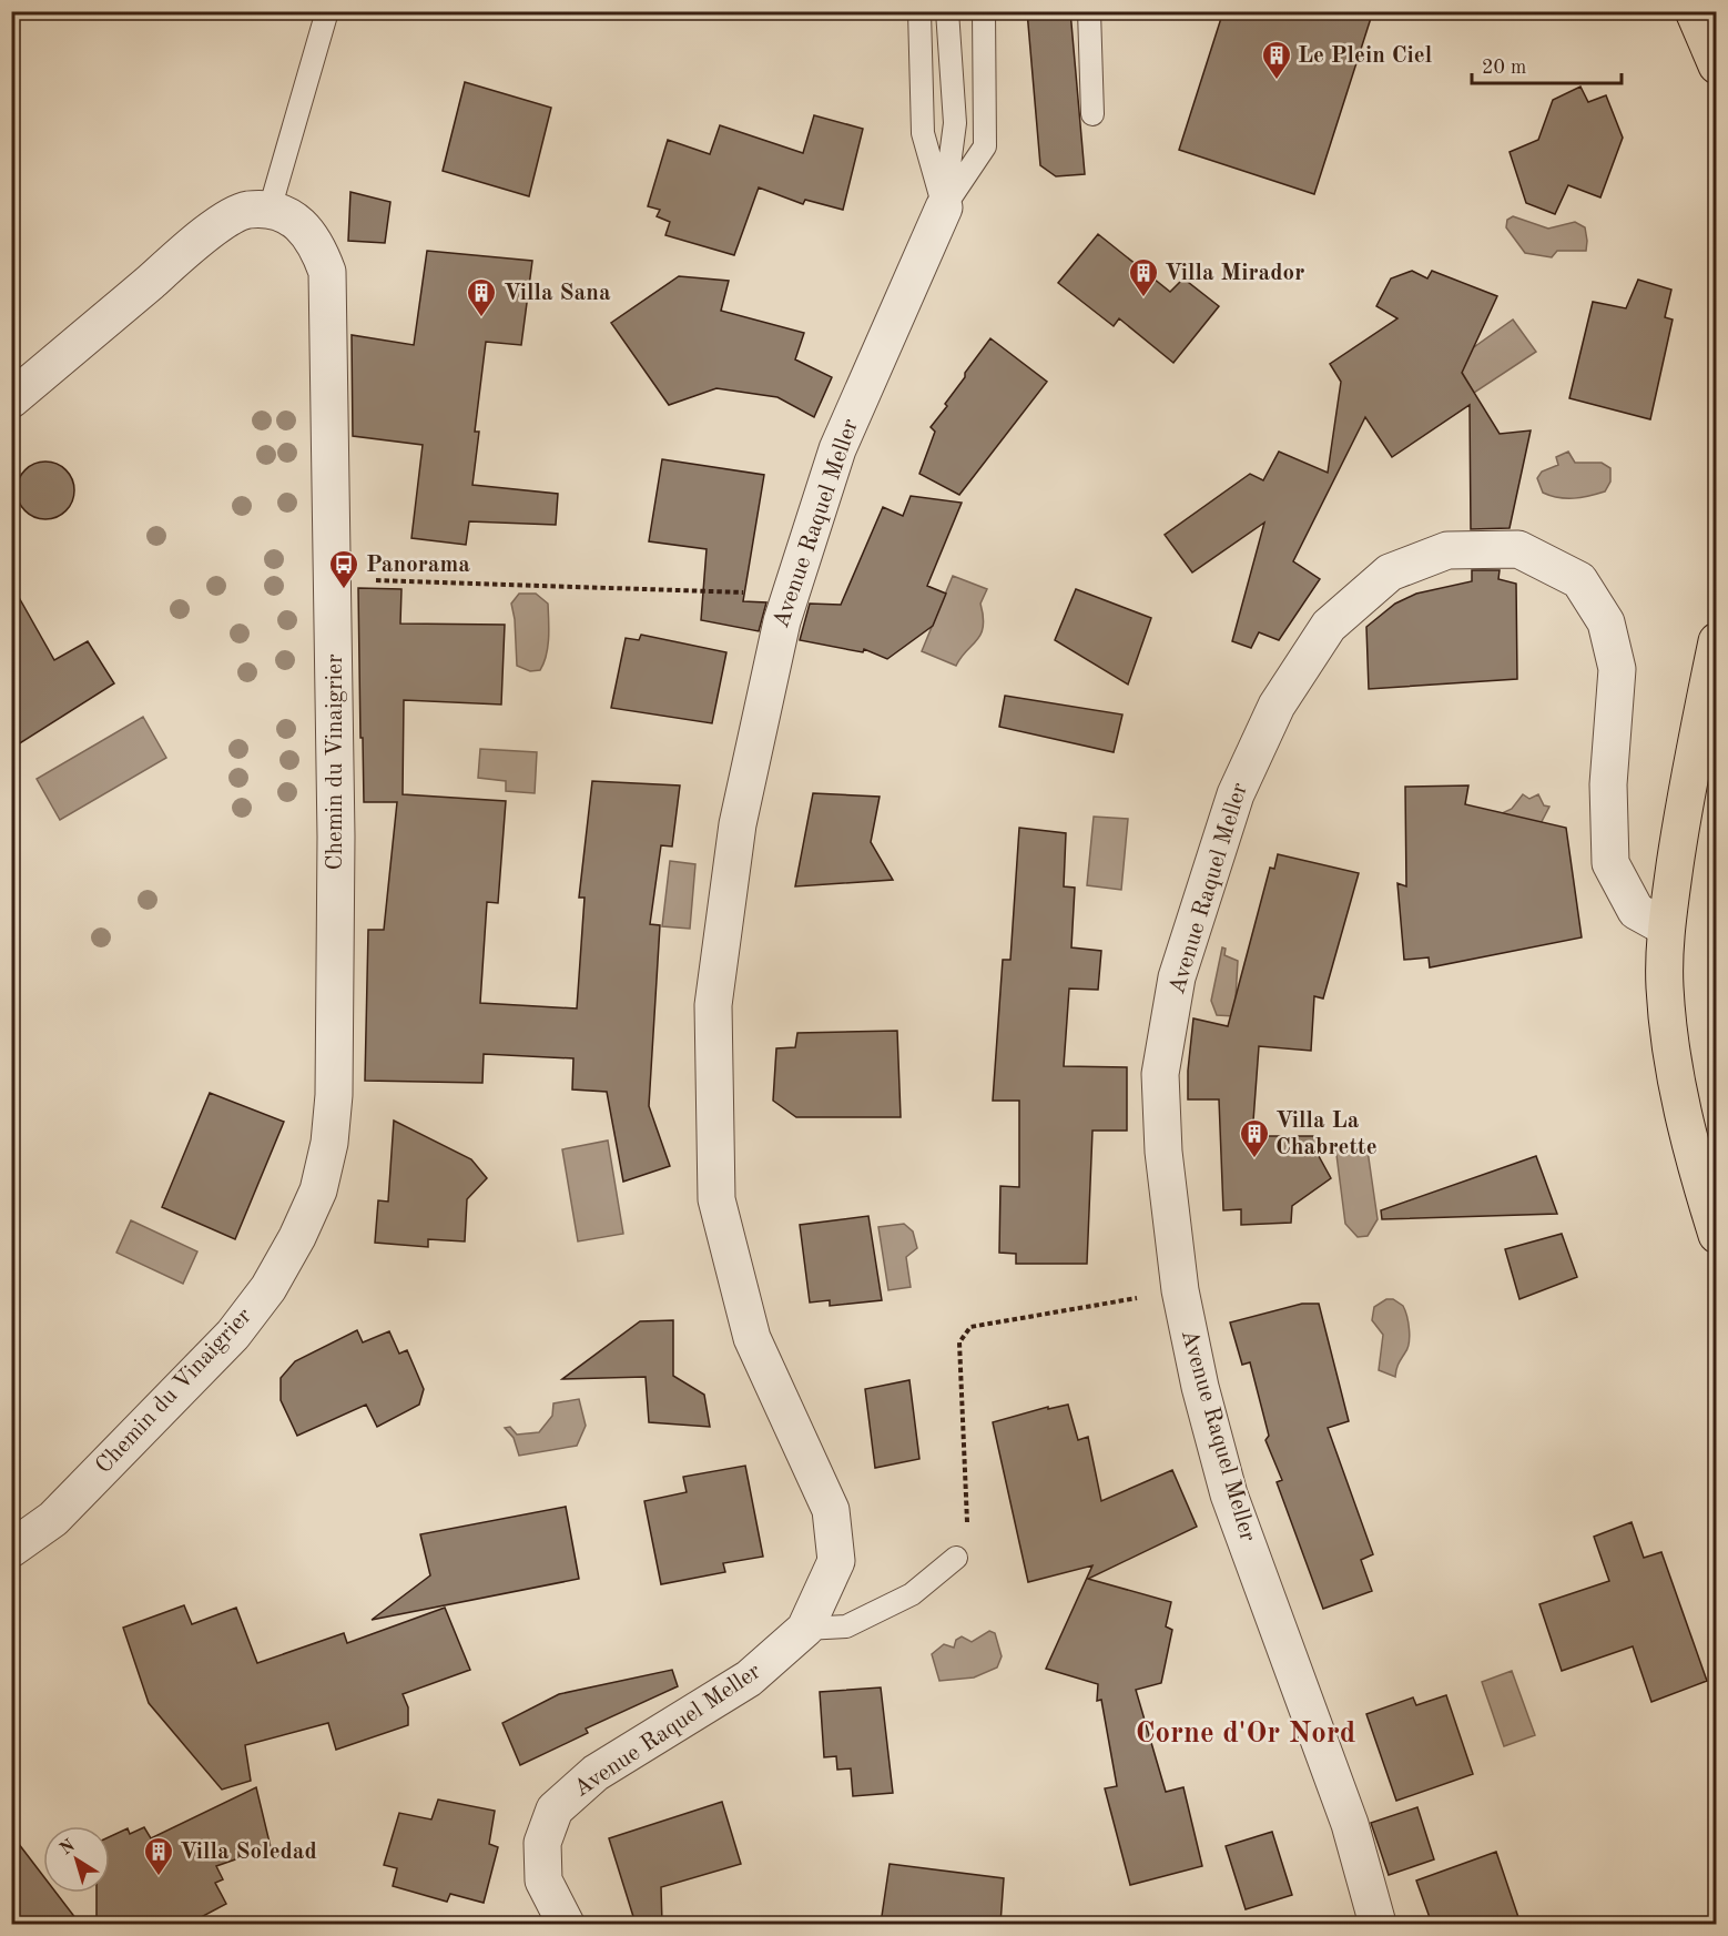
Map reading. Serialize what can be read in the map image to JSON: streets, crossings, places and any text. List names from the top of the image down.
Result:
{
  "streets": {
    "street": ["Avenue Raquel Meller", "Chemin du Vinaigrier"]
  },
  "districts": ["Corne d'Or Nord"],
  "places": {
    "building": [
      "Le Plein Ciel",
      "Villa Mirador",
      "Villa Sana",
      "Villa La Chabrette",
      "Villa Soledad"
    ],
    "bus stop": ["Panorama"]
  },
  "scale_bar": "20 m",
  "north": "top left"
}
